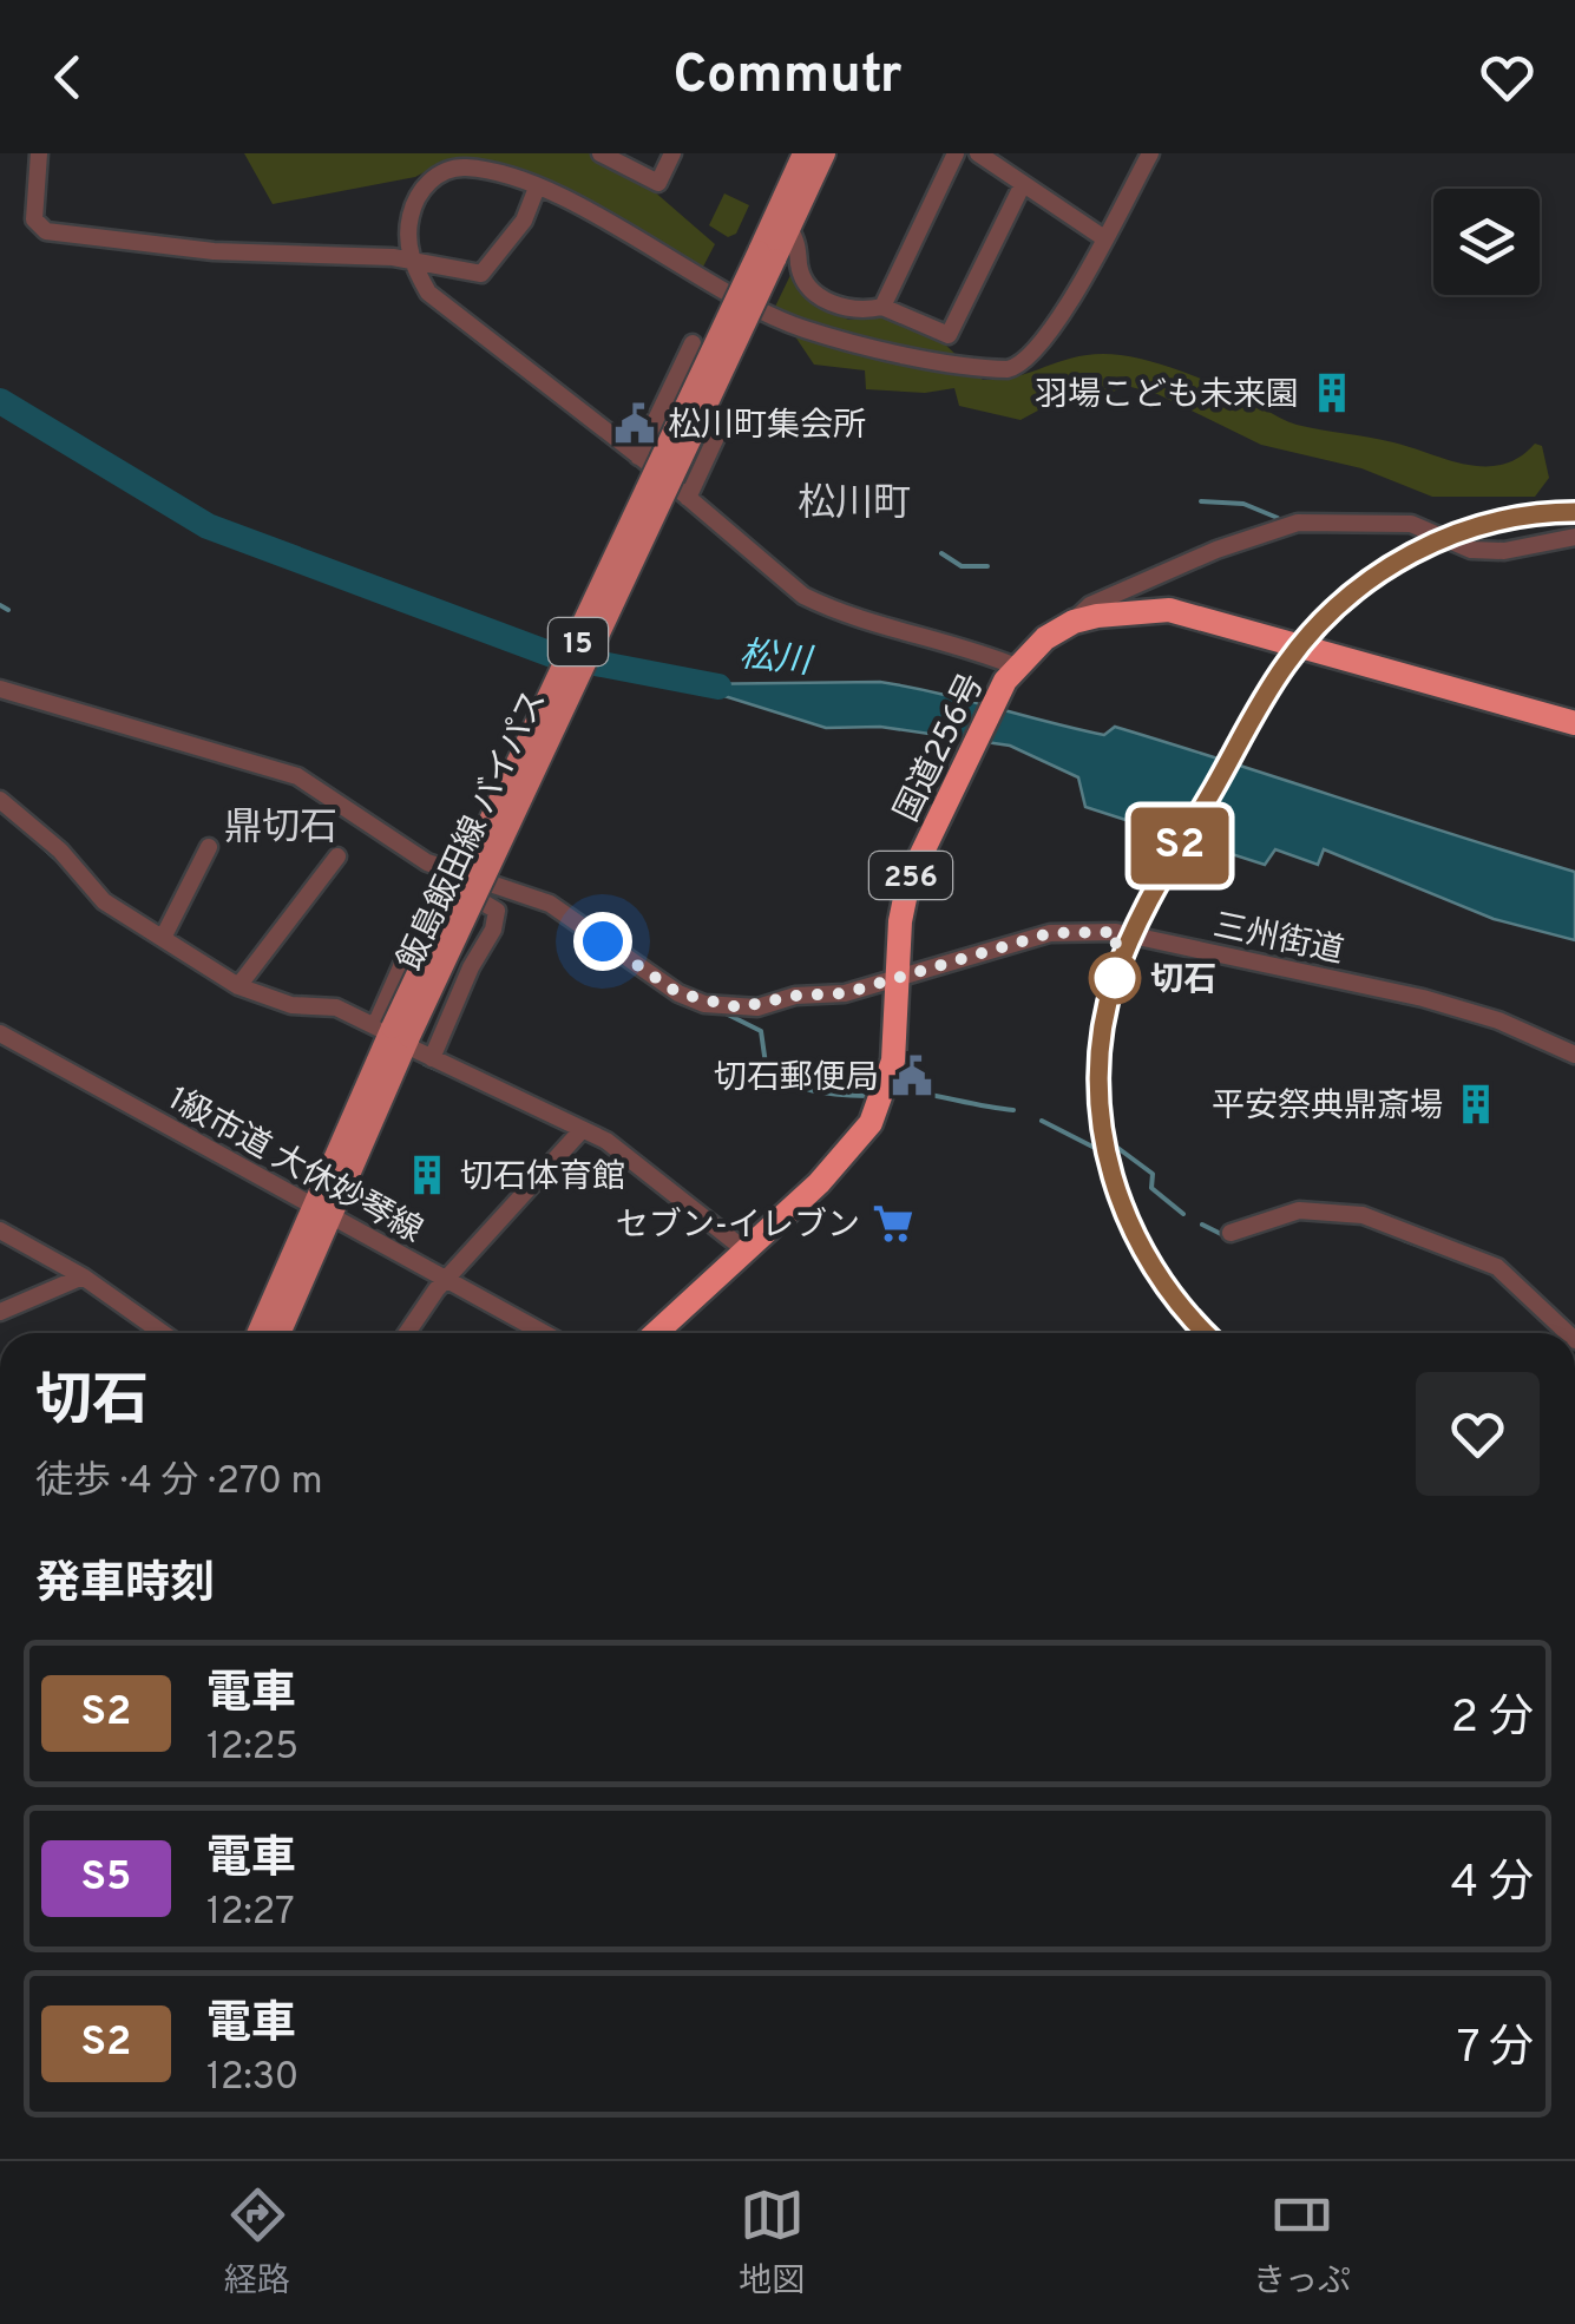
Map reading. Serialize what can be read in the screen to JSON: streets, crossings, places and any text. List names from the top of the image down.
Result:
{
  "streets": {
    "highway": ["国道256号", "256"],
    "main road": ["15", "飯島飯田線 バイパス"],
    "street": ["三州街道", "1級市道 大休妙琴線"]
  },
  "crossings": [
    ["国道256号", "三州街道"],
    ["飯島飯田線 バイパス", "1級市道 大休妙琴線"]
  ],
  "districts": ["松川町", "鼎切石"],
  "water": ["松川"],
  "places": {
    "building": ["羽場こども未来園", "平安祭典鼎斎場", "切石体育館"],
    "public building": ["松川町集会所", "切石郵便局"],
    "other": ["切石"],
    "supermarket": ["セブン-イレブン"]
  },
  "page": {
    "header": "Commutr",
    "on_map": "S2",
    "heading": [
      ["切石", "徒歩 · 4 分 · 270 m"],
      "発車時刻"
    ],
    "list": [
      {
        "mark": "S2",
        "name": "電車",
        "note": "12:25",
        "value": "2 分"
      },
      {
        "mark": "S5",
        "name": "電車",
        "note": "12:27",
        "value": "4 分"
      },
      {
        "mark": "S2",
        "name": "電車",
        "note": "12:30",
        "value": "7 分"
      }
    ],
    "tabs": ["経路", "地図", "きっぷ"]
  }
}
